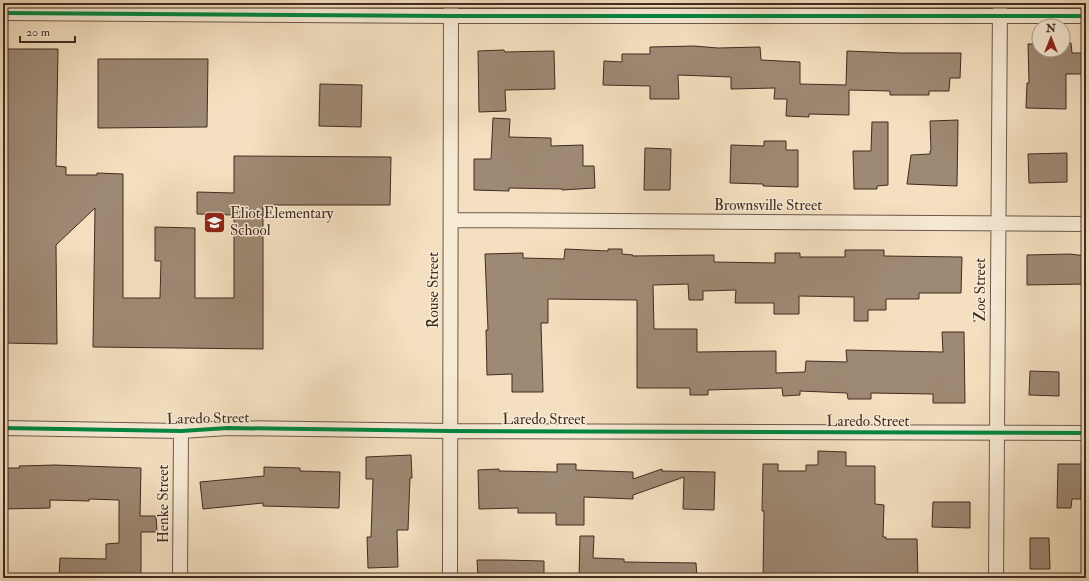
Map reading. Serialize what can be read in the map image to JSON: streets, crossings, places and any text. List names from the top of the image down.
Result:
{
  "streets": {
    "street": [
      "Brownsville Street",
      "Rouse Street",
      "Zoe Street",
      "Laredo Street",
      "Henke Street"
    ]
  },
  "crossings": [
    ["Brownsville Street", "Rouse Street"],
    ["Brownsville Street", "Zoe Street"],
    ["Rouse Street", "Laredo Street"],
    ["Zoe Street", "Laredo Street"],
    ["Laredo Street", "Henke Street"]
  ],
  "places": {
    "school or university": ["Eliot Elementary School"]
  },
  "scale_bar": "20 m",
  "north": "top"
}
